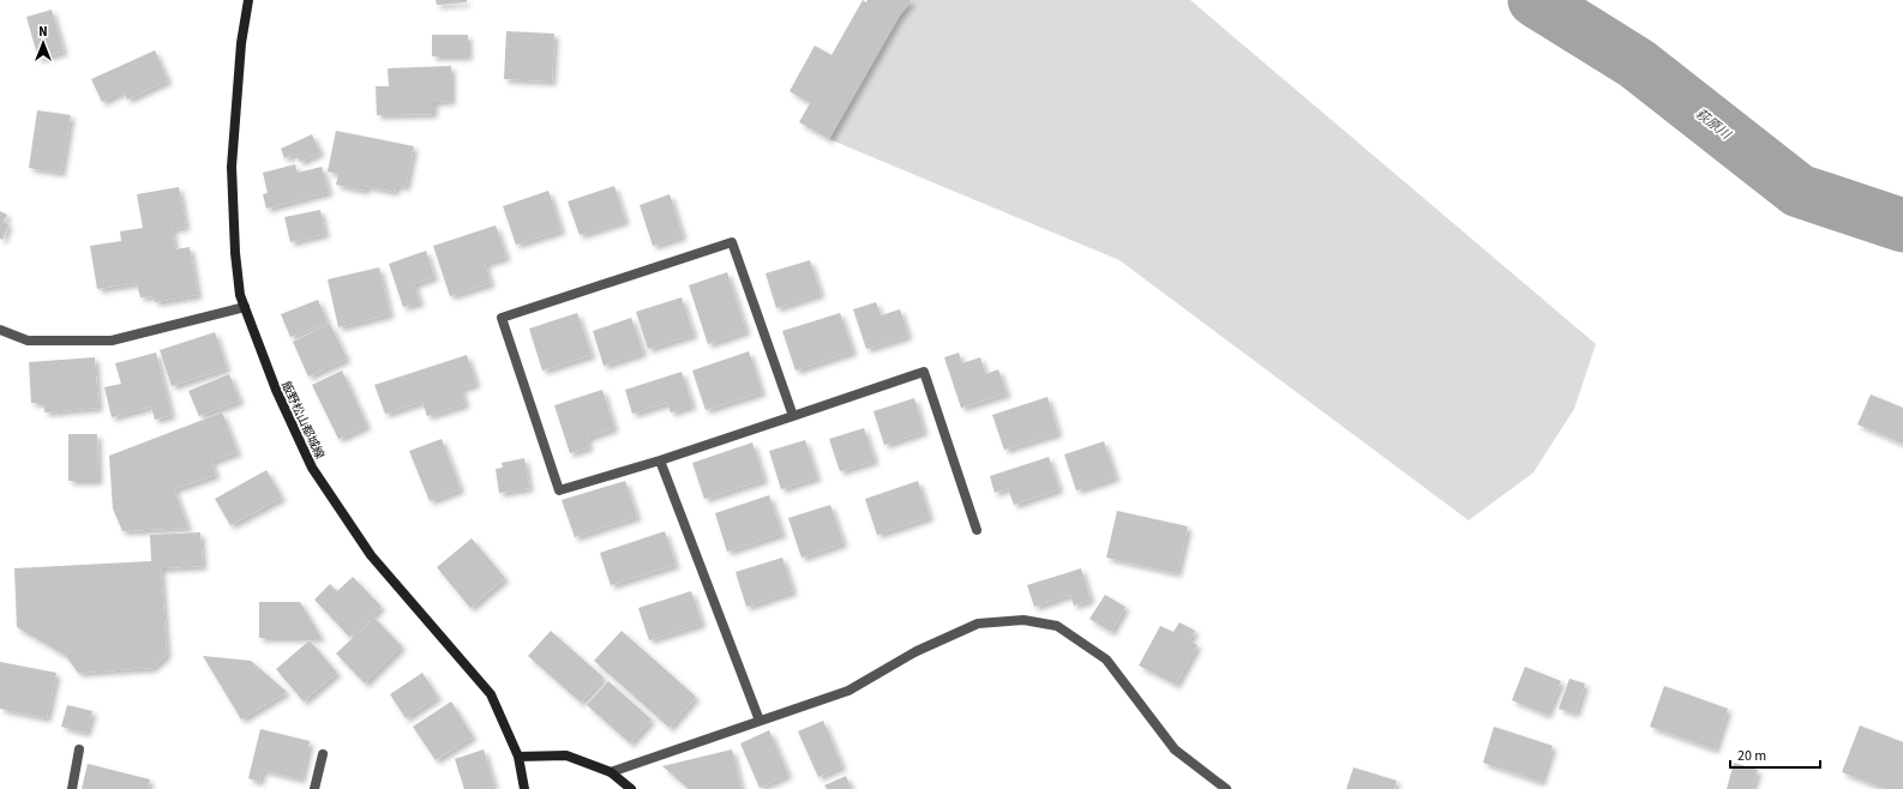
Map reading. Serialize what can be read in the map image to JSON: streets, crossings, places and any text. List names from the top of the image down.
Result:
{
  "streets": {
    "main road": ["飯野松山都城線"]
  },
  "water": ["萩原川"],
  "scale_bar": "20 m",
  "north": "top"
}
